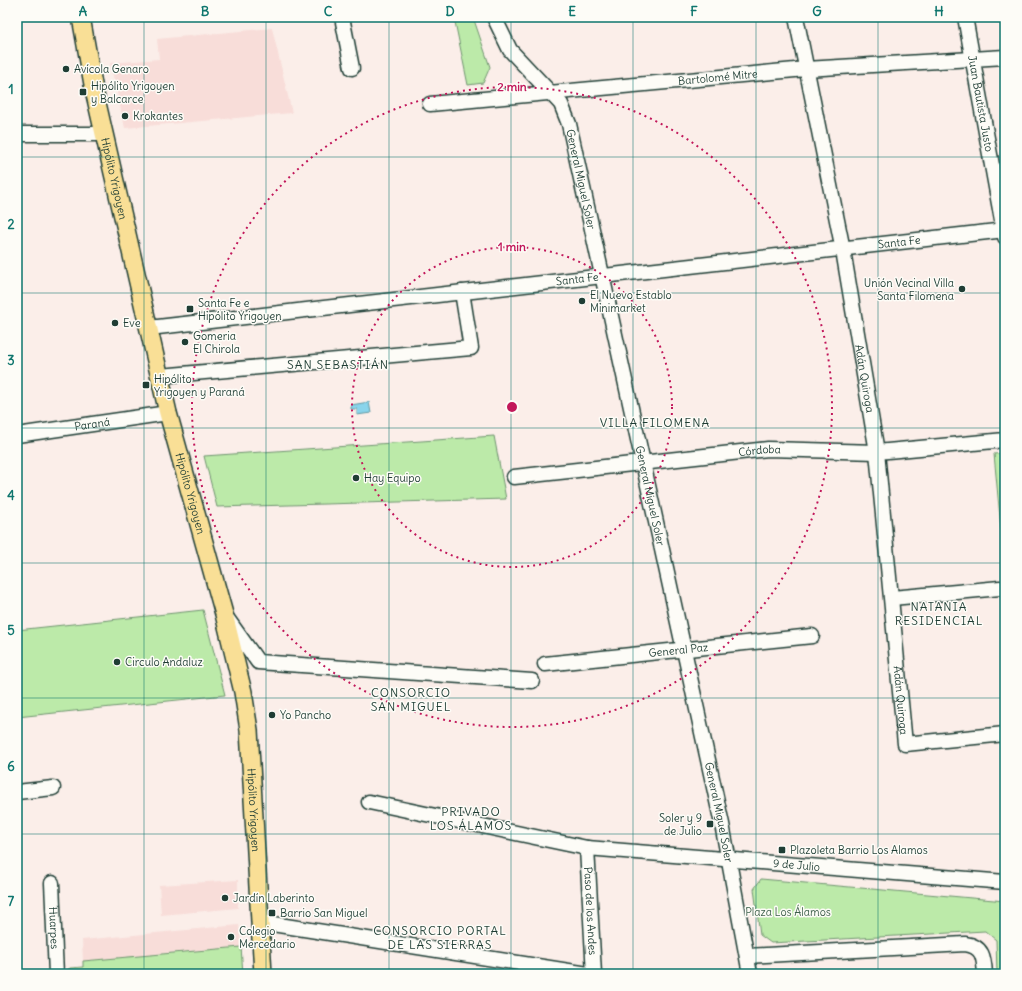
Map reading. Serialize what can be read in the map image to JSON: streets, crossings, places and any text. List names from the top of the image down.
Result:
{
  "streets": {
    "main road": ["Hipólito Yrigoyen"],
    "street": [
      "Bartolomé Mitre",
      "Juan Bautista Justo",
      "General Miguel Soler",
      "Santa Fe",
      "Adán Quiroga",
      "Paraná",
      "Córdoba",
      "General Paz",
      "9 de Julio",
      "Paso de los Andes",
      "Huarpes"
    ]
  },
  "crossings": [
    ["Bartolomé Mitre", "Juan Bautista Justo"],
    ["Bartolomé Mitre", "General Miguel Soler"],
    ["Bartolomé Mitre", "Adán Quiroga"],
    ["Juan Bautista Justo", "Santa Fe"],
    ["Hipólito Yrigoyen", "Santa Fe"],
    ["Hipólito Yrigoyen", "Paraná"],
    ["General Miguel Soler", "Santa Fe"],
    ["General Miguel Soler", "Córdoba"],
    ["General Miguel Soler", "General Paz"],
    ["General Miguel Soler", "9 de Julio"],
    ["Santa Fe", "Adán Quiroga"],
    ["Adán Quiroga", "Córdoba"],
    ["9 de Julio", "Paso de los Andes"]
  ],
  "districts": [
    "SAN SEBASTIÁN",
    "VILLA FILOMENA",
    "NATANIA RESIDENCIAL",
    "CONSORCIO SAN MIGUEL",
    "PRIVADO LOS ÁLAMOS",
    "CONSORCIO PORTAL DE LAS SIERRAS"
  ],
  "parks": ["Plaza Los Álamos"],
  "places": {
    "other": [
      "Avícola Genaro",
      "Krokantes",
      "Unión Vecinal Villa Santa Filomena",
      "El Nuevo Establo Minimarket",
      "Eve",
      "Gomeria El Chirola",
      "Hay Equipo",
      "Circulo Andaluz",
      "Yo Pancho",
      "Jardín Laberinto",
      "Colegio Mercedario"
    ],
    "transit": [
      "Hipólito Yrigoyen y Balcarce",
      "Santa Fe e Hipólito Yrigoyen",
      "Hipólito Yrigoyen y Paraná",
      "Soler y 9 de Julio",
      "Plazoleta Barrio Los Alamos",
      "Barrio San Miguel"
    ]
  },
  "grid": {
    "columns": [
      "A",
      "B",
      "C",
      "D",
      "E",
      "F",
      "G",
      "H"
    ],
    "rows": [
      "1",
      "2",
      "3",
      "4",
      "5",
      "6",
      "7"
    ]
  },
  "rings": ["2 min", "1 min"]
}
